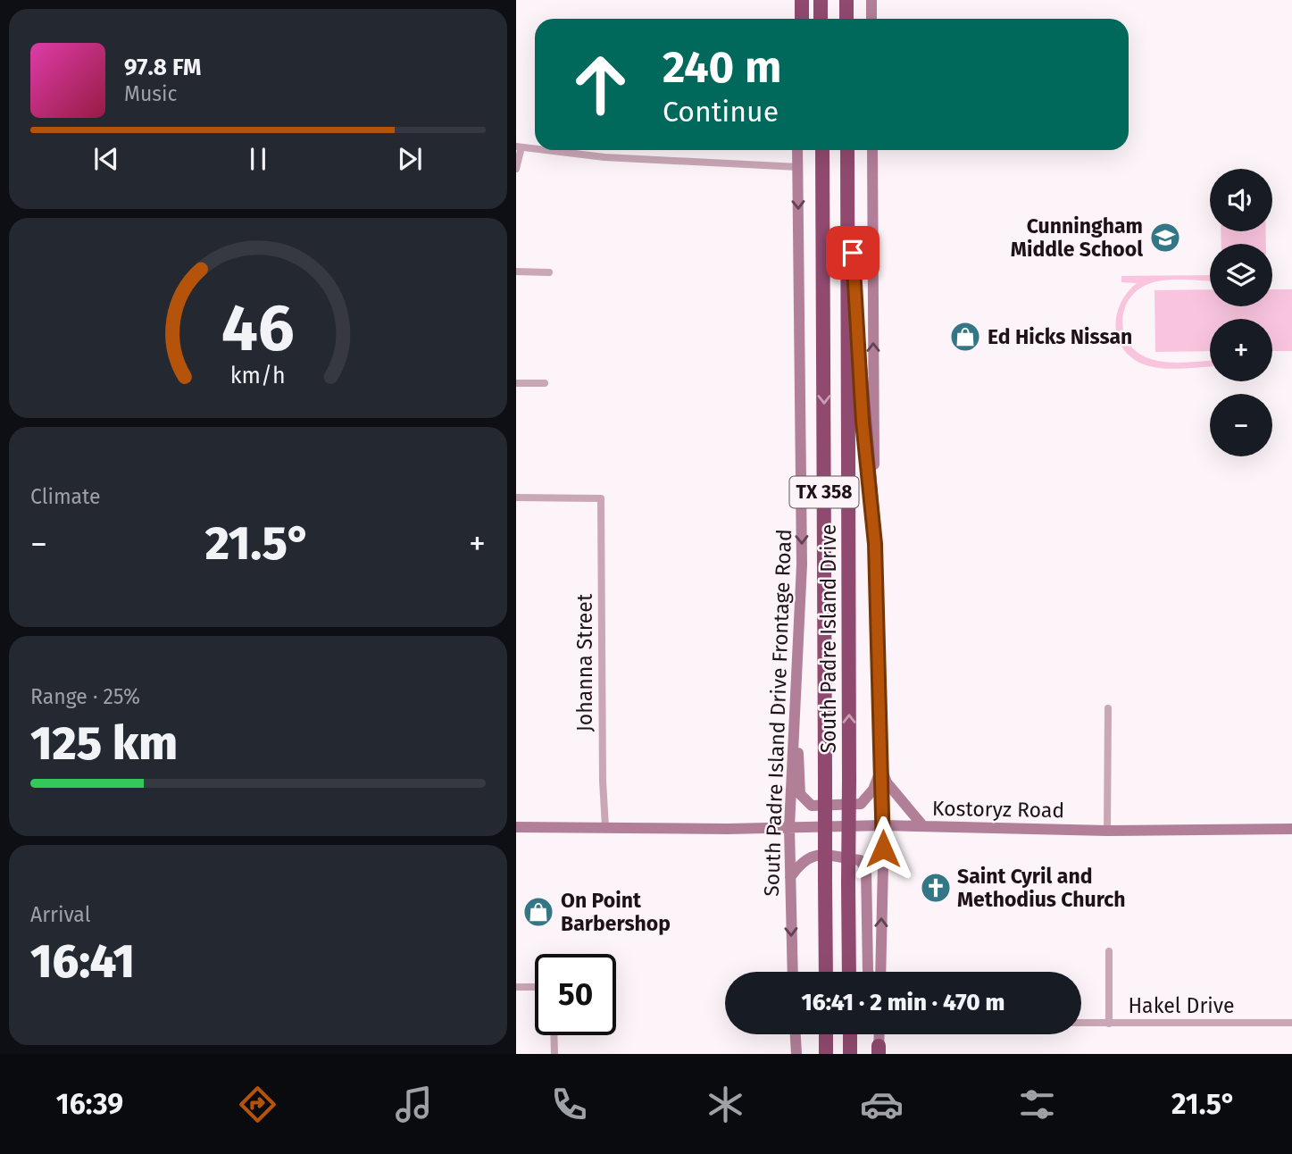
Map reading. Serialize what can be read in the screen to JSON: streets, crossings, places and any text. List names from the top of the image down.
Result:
{
  "streets": {
    "highway": ["TX 358", "South Padre Island Drive"],
    "main road": ["South Padre Island Drive Frontage Road", "Kostoryz Road"],
    "street": ["Johanna Street", "Hakel Drive"]
  },
  "crossings": [
    ["Johanna Street", "Kostoryz Road"],
    ["South Padre Island Drive Frontage Road", "Kostoryz Road"]
  ],
  "places": {
    "school or university": ["Cunningham Middle School"],
    "shop": ["Ed Hicks Nissan", "On Point Barbershop"],
    "church": ["Saint Cyril and Methodius Church"]
  },
  "page": {
    "turn": ["240 m", "Continue"],
    "song": ["97.8 FM", "Music"],
    "map_buttons": ["+", "−"],
    "tile": [
      "Climate",
      ["Range · 25%", "125 km"],
      ["Arrival", "16:41"]
    ],
    "heat": ["−", "21.5°", "+"],
    "limit": "50",
    "trip": "16:41 · 2 min · 470 m",
    "tabs": ["16:39", "21.5°"],
    "gauge": ["46", "km/h"]
  }
}
